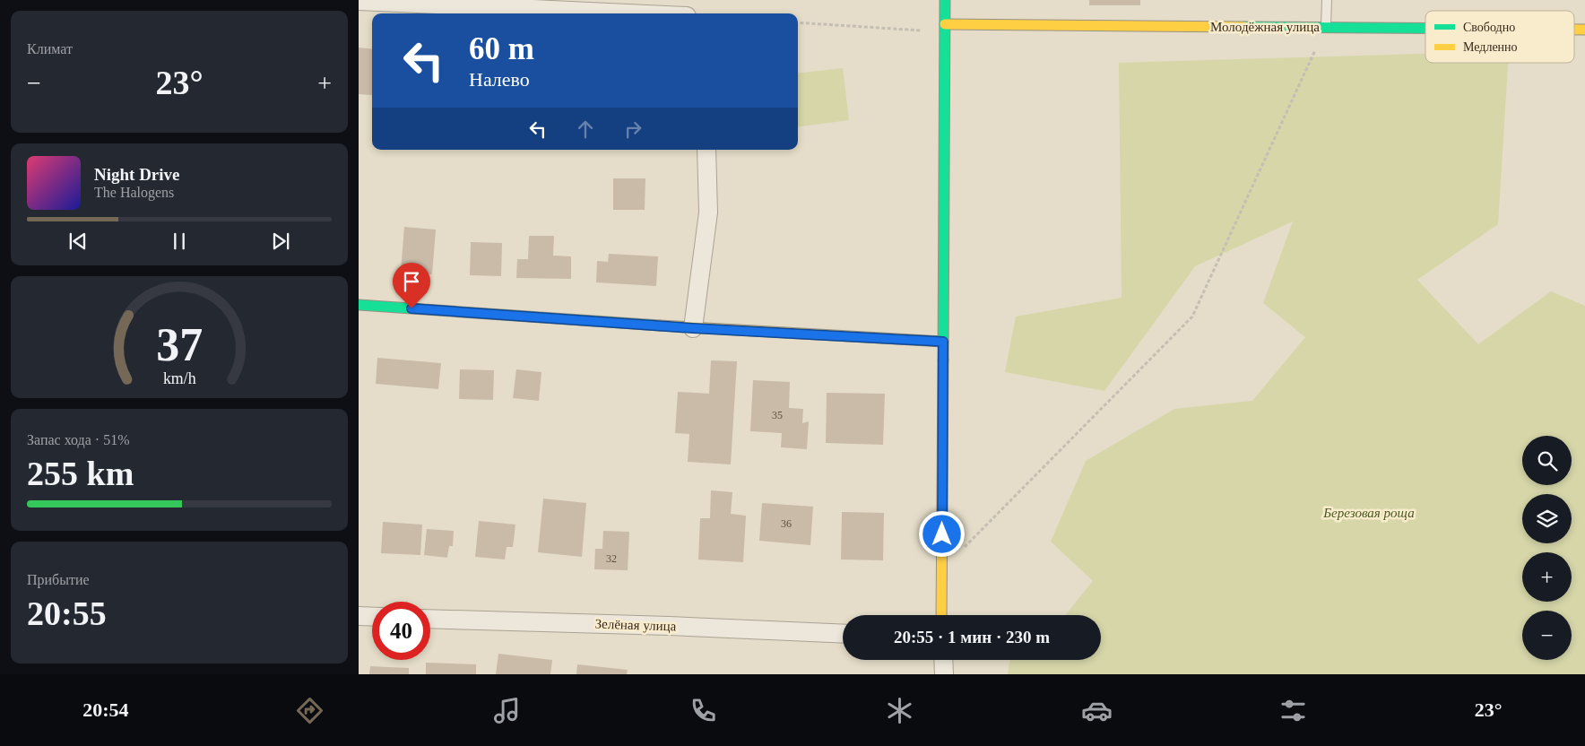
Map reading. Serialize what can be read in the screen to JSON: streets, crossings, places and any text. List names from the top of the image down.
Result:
{
  "streets": {
    "street": ["Молодёжная улица", "Зелёная улица"]
  },
  "parks": ["Березовая роща"],
  "house_numbers": ["35", "36", "32"],
  "legend": ["Свободно", "Медленно"],
  "page": {
    "tile": [
      "Климат",
      ["Запас хода · 51%", "255 km"],
      ["Прибытие", "20:55"]
    ],
    "turn": ["60 m", "Налево"],
    "heat": ["−", "23°", "+"],
    "song": ["Night Drive", "The Halogens"],
    "map_buttons": ["+", "−"],
    "limit": "40",
    "trip": "20:55 · 1 мин · 230 m",
    "tabs": ["20:54", "23°"],
    "gauge": ["37", "km/h"]
  }
}
